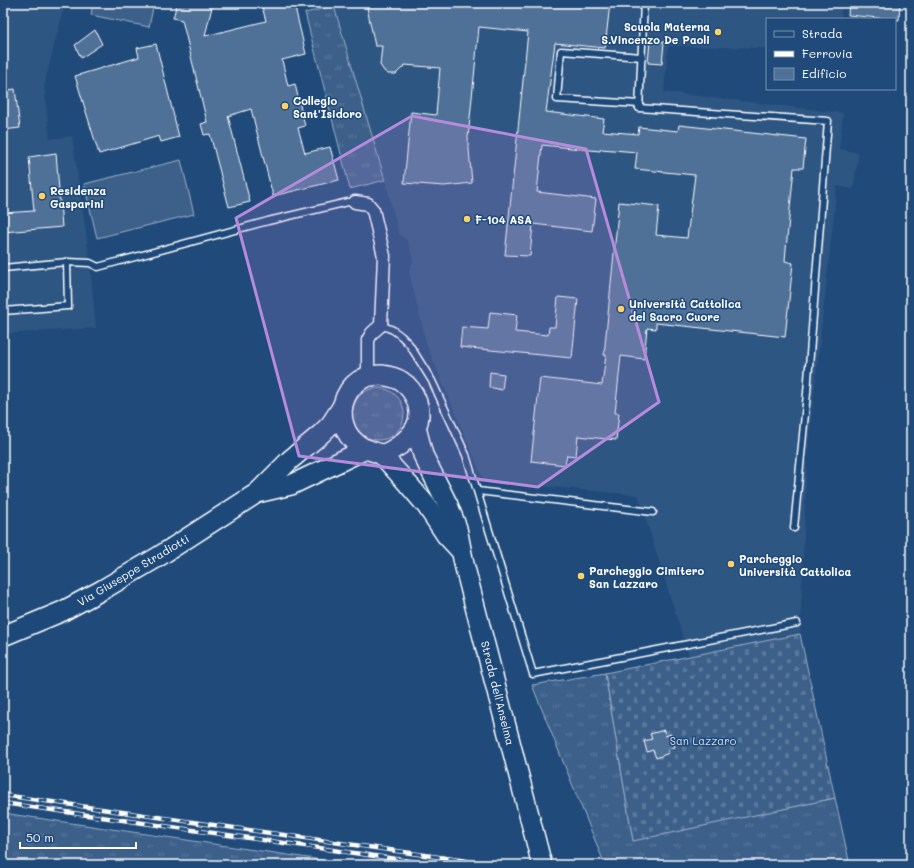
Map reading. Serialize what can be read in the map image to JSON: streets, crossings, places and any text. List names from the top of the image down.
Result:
{
  "streets": {
    "main road": ["Via Giuseppe Stradiotti", "Strada dell'Anselma"]
  },
  "crossings": [
    ["Via Giuseppe Stradiotti", "Strada dell'Anselma"]
  ],
  "parks": ["San Lazzaro"],
  "places": [
    "Scuola Materna S.Vincenzo De Paoli",
    "Collegio Sant'Isidoro",
    "Residenza Gasparini",
    "F-104 ASA",
    "Università Cattolica del Sacro Cuore",
    "Parcheggio Università Cattolica",
    "Parcheggio Cimitero San Lazzaro"
  ],
  "legend": ["Strada", "Ferrovia", "Edificio"],
  "scale_bar": "50 m"
}
